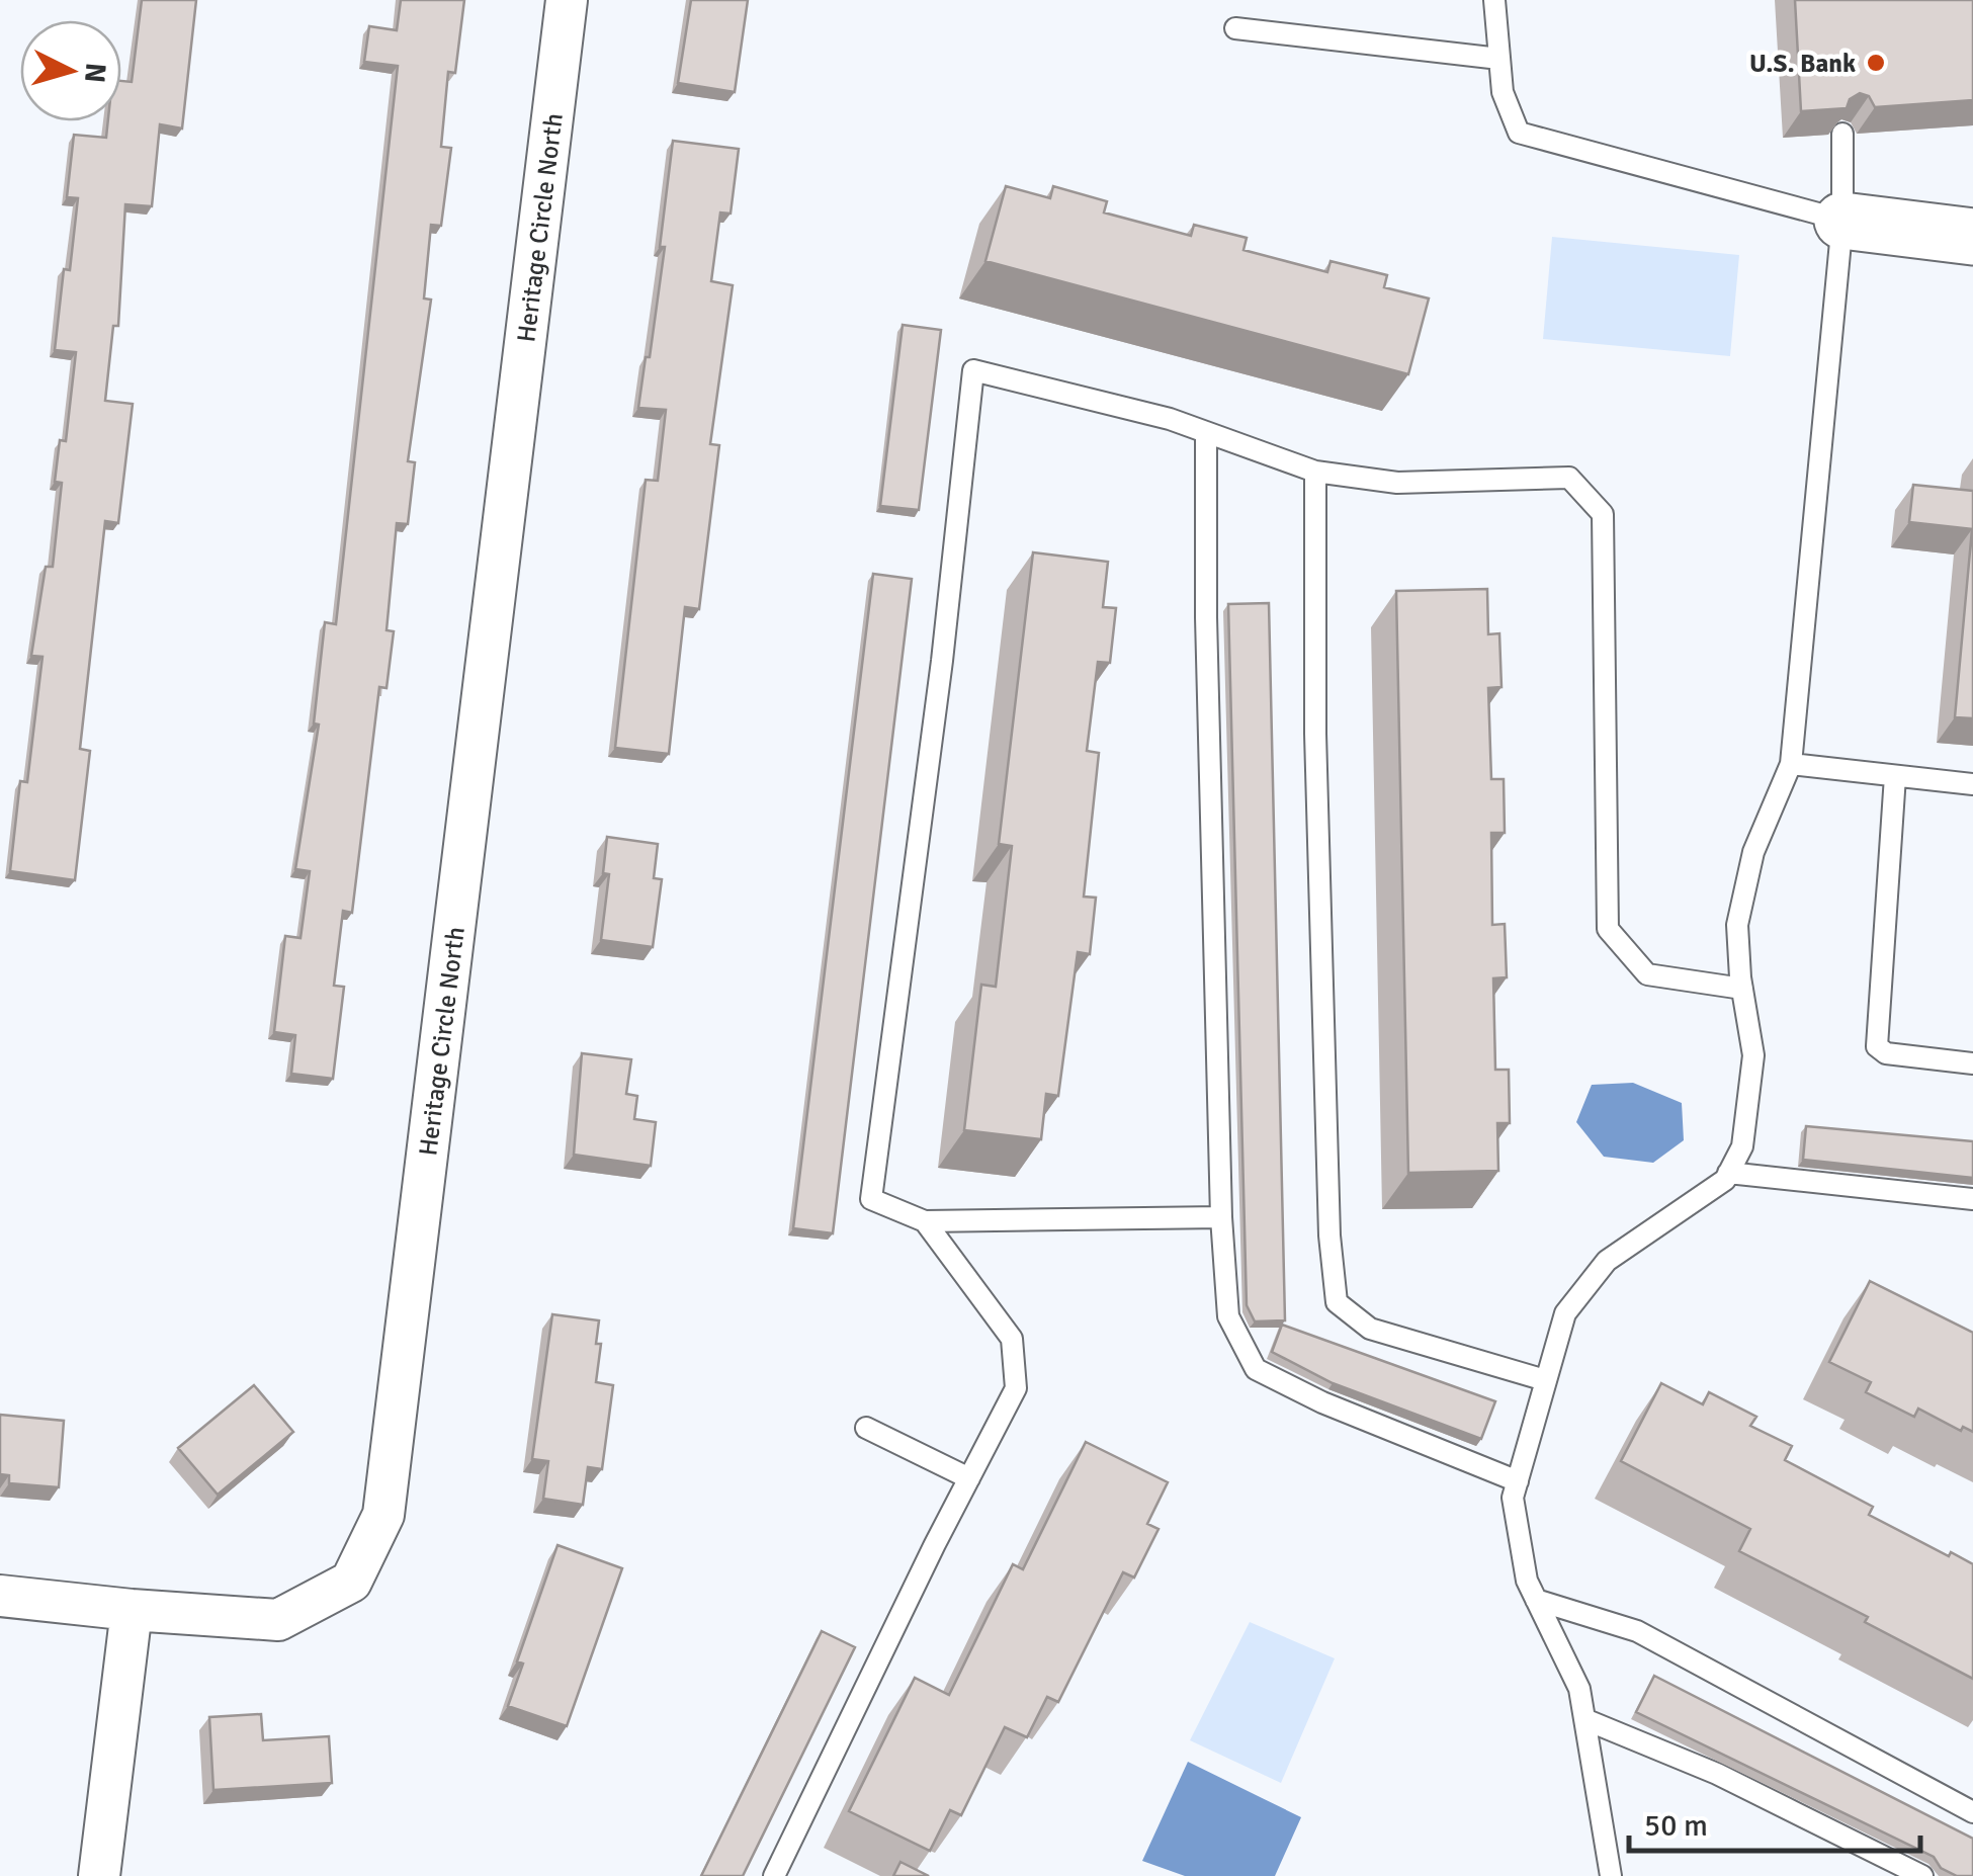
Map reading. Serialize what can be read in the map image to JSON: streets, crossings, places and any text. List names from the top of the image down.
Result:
{
  "streets": {
    "street": ["Heritage Circle North"]
  },
  "places": ["U.S. Bank"],
  "scale_bar": "50 m",
  "north": "right"
}
